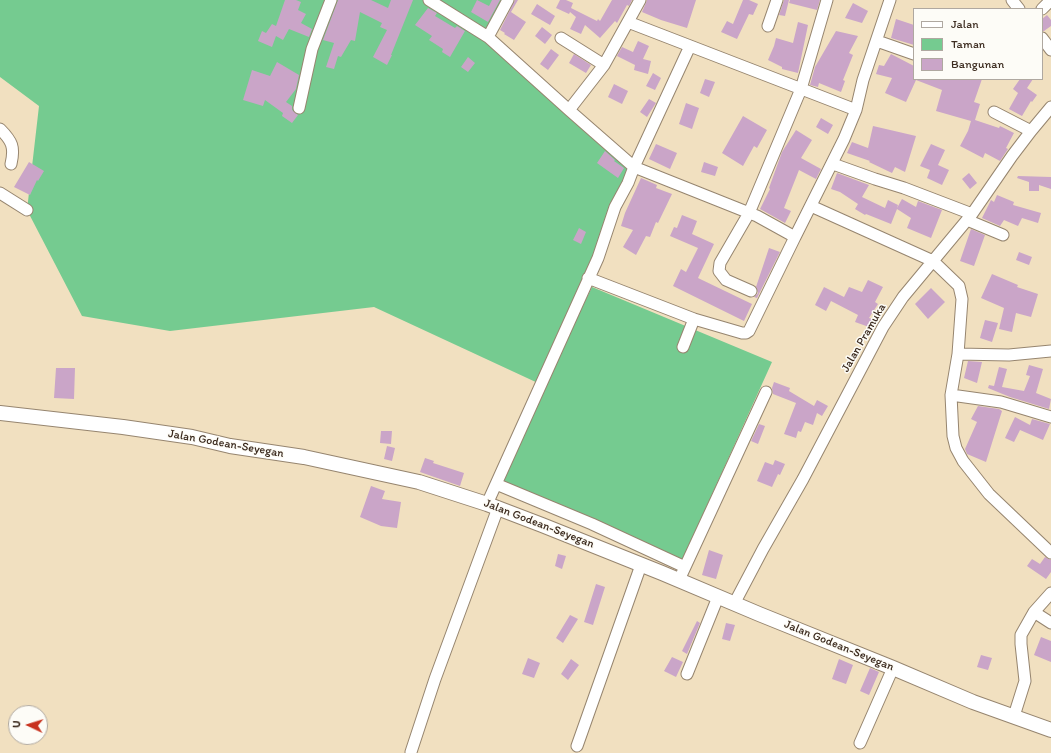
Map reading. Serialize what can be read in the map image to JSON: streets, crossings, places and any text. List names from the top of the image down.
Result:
{
  "streets": {
    "main road": ["Jalan Godean-Seyegan"],
    "street": ["Jalan Pramuka"]
  },
  "crossings": [
    ["Jalan Pramuka", "Jalan Godean-Seyegan"]
  ],
  "legend": ["Jalan", "Taman", "Bangunan"],
  "north": "left"
}
